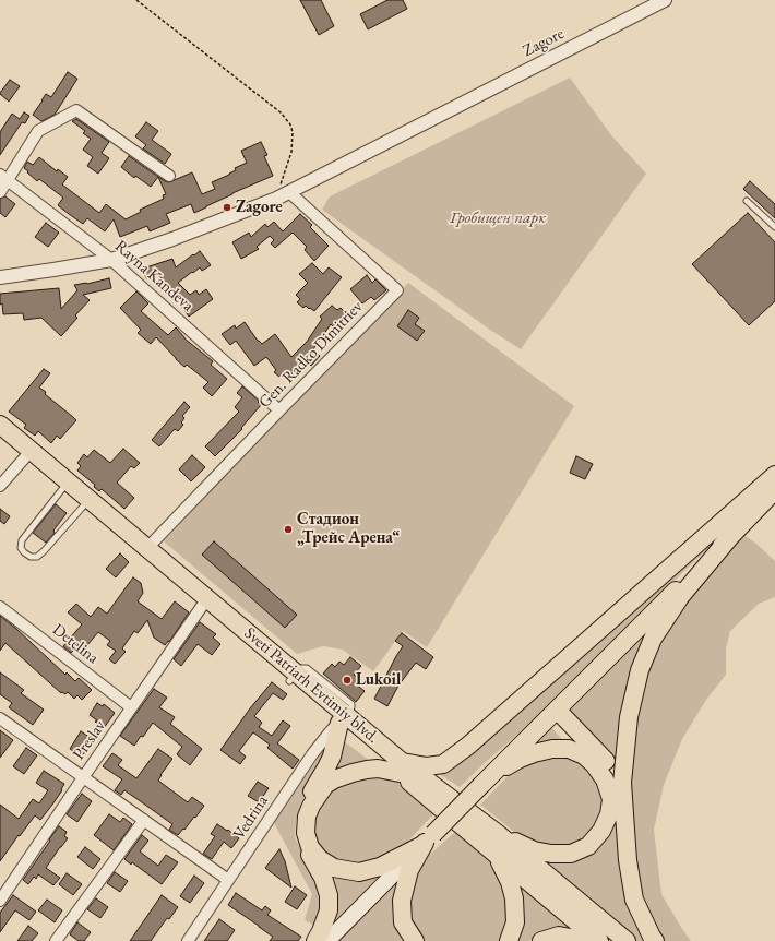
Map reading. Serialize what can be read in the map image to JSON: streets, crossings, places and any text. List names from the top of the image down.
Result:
{
  "streets": {
    "main road": ["Sveti Patriarh Evtimiy blvd."],
    "street": [
      "Zagore",
      "Rayna Kandeva",
      "Gen. Radko Dimitriev",
      "Detelina",
      "Preslav",
      "Vedrina"
    ]
  },
  "crossings": [
    ["Zagore", "Rayna Kandeva"],
    ["Zagore", "Gen. Radko Dimitriev"],
    ["Rayna Kandeva", "Gen. Radko Dimitriev"],
    ["Gen. Radko Dimitriev", "Sveti Patriarh Evtimiy blvd."],
    ["Detelina", "Preslav"],
    ["Sveti Patriarh Evtimiy blvd.", "Preslav"],
    ["Sveti Patriarh Evtimiy blvd.", "Vedrina"]
  ],
  "parks": ["Гробищен парк"],
  "places": ["Zagore", "Стадион „Трейс Арена“", "Lukoil"]
}
